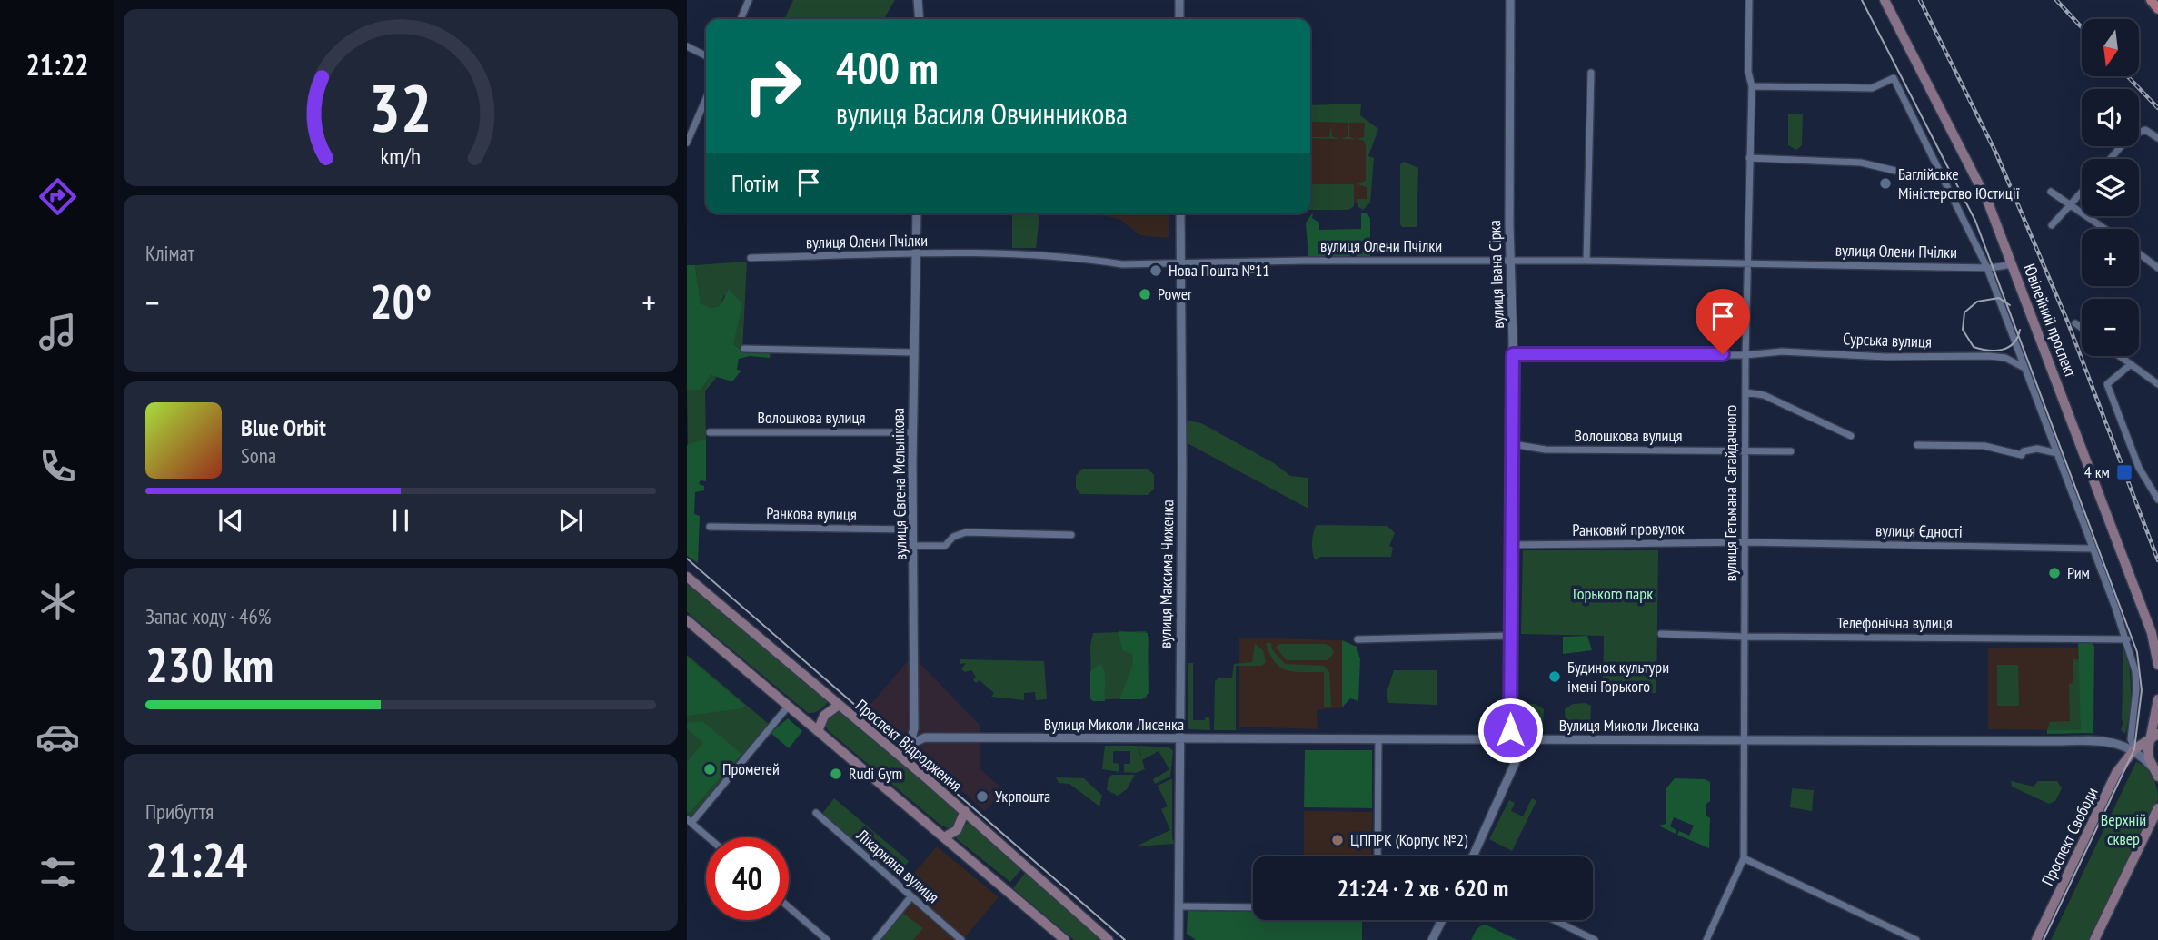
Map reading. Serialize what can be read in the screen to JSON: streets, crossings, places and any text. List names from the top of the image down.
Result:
{
  "streets": {
    "main road": ["Ювілейний проспект", "Проспект Відродження", "Проспект Свободи"],
    "street": [
      "вулиця Олени Пчілки",
      "вулиця Івана Сірка",
      "Сурська вулиця",
      "Волошкова вулиця",
      "вулиця Євгена Мельнікова",
      "вулиця Гетьмана Сагайдачного",
      "Ранкова вулиця",
      "Ранковий провулок",
      "вулиця Єдності",
      "вулиця Максима Чиженка",
      "Телефонічна вулиця",
      "Вулиця Миколи Лисенка",
      "Лікарняна вулиця"
    ]
  },
  "crossings": [
    ["вулиця Олени Пчілки", "вулиця Івана Сірка"],
    ["вулиця Олени Пчілки", "Ювілейний проспект"],
    ["вулиця Олени Пчілки", "вулиця Євгена Мельнікова"],
    ["вулиця Олени Пчілки", "вулиця Гетьмана Сагайдачного"],
    ["вулиця Олени Пчілки", "вулиця Максима Чиженка"],
    ["вулиця Івана Сірка", "Сурська вулиця"],
    ["вулиця Івана Сірка", "Волошкова вулиця"],
    ["вулиця Івана Сірка", "Ранковий провулок"],
    ["вулиця Івана Сірка", "Вулиця Миколи Лисенка"],
    ["Сурська вулиця", "вулиця Гетьмана Сагайдачного"],
    ["Волошкова вулиця", "вулиця Євгена Мельнікова"],
    ["Волошкова вулиця", "вулиця Гетьмана Сагайдачного"],
    ["вулиця Євгена Мельнікова", "Ранкова вулиця"],
    ["вулиця Євгена Мельнікова", "Проспект Відродження"],
    ["вулиця Гетьмана Сагайдачного", "Ранковий провулок"],
    ["вулиця Гетьмана Сагайдачного", "вулиця Єдності"],
    ["вулиця Гетьмана Сагайдачного", "Телефонічна вулиця"],
    ["вулиця Гетьмана Сагайдачного", "Вулиця Миколи Лисенка"],
    ["Ранковий провулок", "вулиця Єдності"],
    ["вулиця Максима Чиженка", "Вулиця Миколи Лисенка"],
    ["Вулиця Миколи Лисенка", "Проспект Свободи"]
  ],
  "parks": ["Горького парк", "Верхній сквер"],
  "places": {
    "other": [
      "Баглійське Міністерство Юстиції",
      "Нова Пошта №11",
      "Power",
      "Рим",
      "Будинок культури імені Горького",
      "Прометей",
      "Rudi Gym",
      "Укрпошта",
      "ЦППРК (Корпус №2)"
    ],
    "transit": ["4 км"]
  },
  "north": "bottom",
  "page": {
    "tabs": "21:22",
    "map_buttons": ["+", "−"],
    "turn": ["400 m", "вулиця Василя Овчинникова"],
    "then": "Потім",
    "tile": [
      "Клімат",
      ["Запас ходу · 46%", "230 km"],
      ["Прибуття", "21:24"]
    ],
    "heat": ["−", "20°", "+"],
    "song": ["Blue Orbit", "Sona"],
    "limit": "40",
    "trip": "21:24 · 2 хв · 620 m",
    "gauge": ["32", "km/h"]
  }
}
